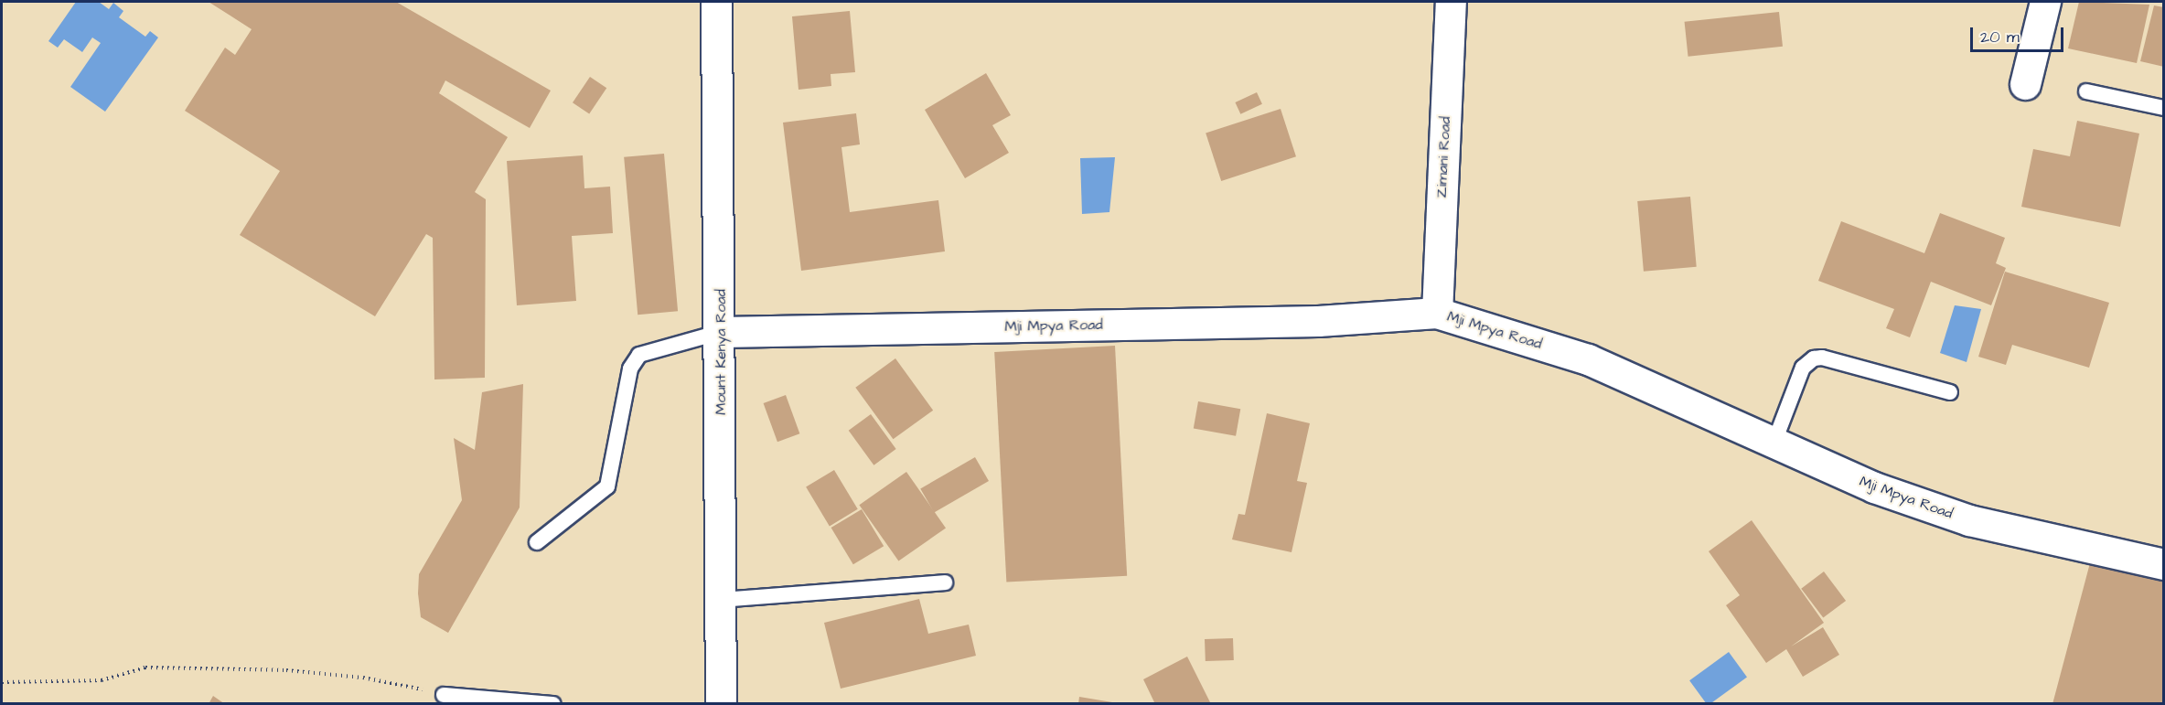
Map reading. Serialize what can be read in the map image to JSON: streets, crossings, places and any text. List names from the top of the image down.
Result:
{
  "streets": {
    "street": ["Zimani Road", "Mji Mpya Road", "Mount Kenya Road"]
  },
  "crossings": [
    ["Zimani Road", "Mji Mpya Road"],
    ["Mji Mpya Road", "Mount Kenya Road"]
  ],
  "scale_bar": "20 m"
}
